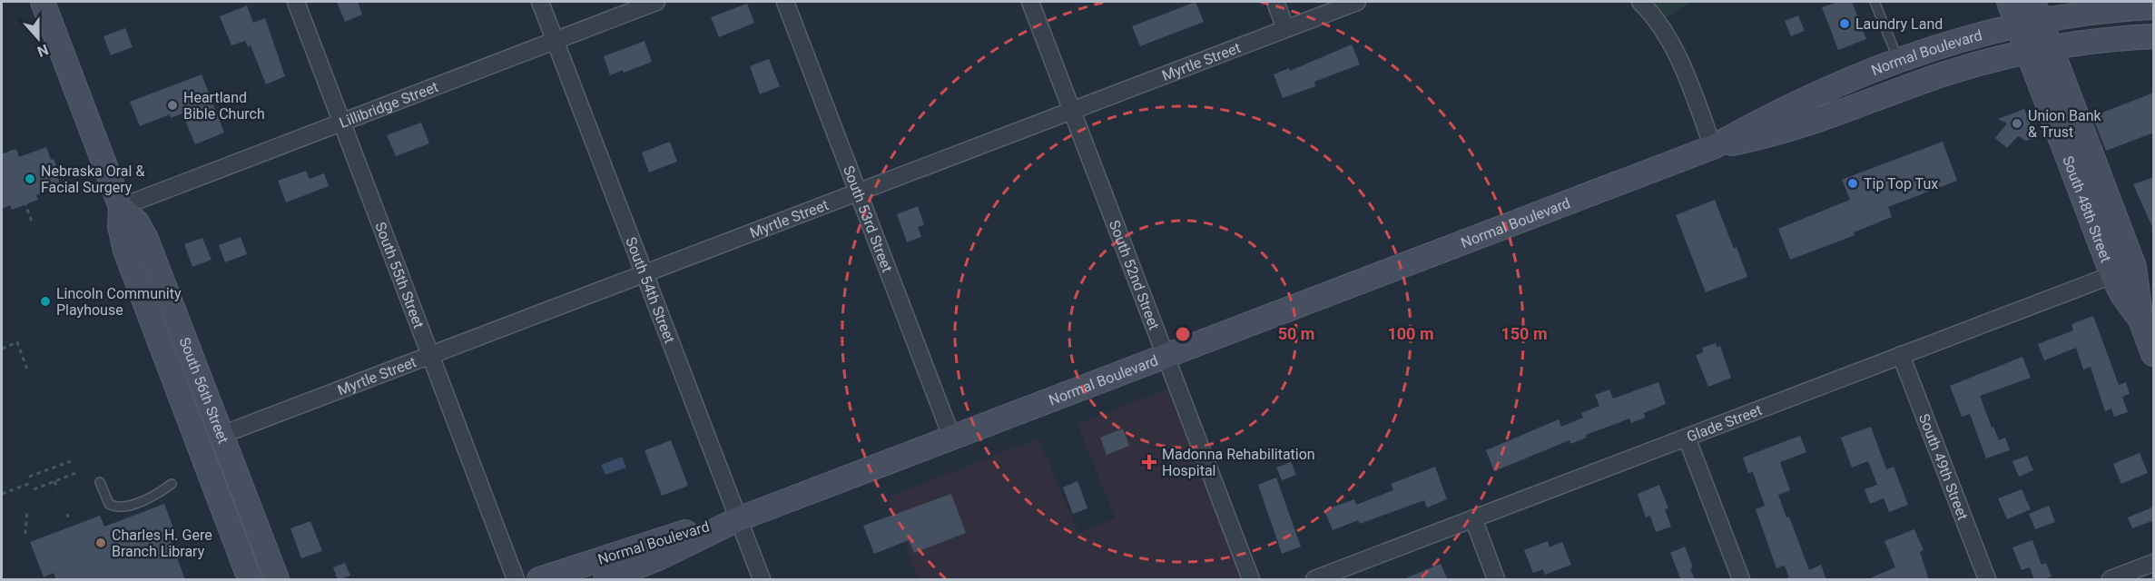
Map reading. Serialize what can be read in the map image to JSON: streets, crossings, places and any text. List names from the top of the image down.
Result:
{
  "streets": {
    "main road": ["Normal Boulevard", "South 48th Street", "South 56th Street"],
    "street": [
      "Myrtle Street",
      "Lillibridge Street",
      "South 53rd Street",
      "South 55th Street",
      "South 52nd Street",
      "South 54th Street",
      "Glade Street",
      "South 49th Street"
    ]
  },
  "crossings": [
    ["Normal Boulevard", "South 48th Street"],
    ["Normal Boulevard", "South 53rd Street"],
    ["Normal Boulevard", "South 52nd Street"],
    ["Normal Boulevard", "South 54th Street"],
    ["Myrtle Street", "South 53rd Street"],
    ["Myrtle Street", "South 55th Street"],
    ["Myrtle Street", "South 52nd Street"],
    ["Myrtle Street", "South 54th Street"],
    ["Myrtle Street", "South 56th Street"],
    ["Lillibridge Street", "South 55th Street"],
    ["Lillibridge Street", "South 54th Street"],
    ["Lillibridge Street", "South 56th Street"],
    ["South 48th Street", "Glade Street"],
    ["Glade Street", "South 49th Street"]
  ],
  "places": {
    "other": [
      "Laundry Land",
      "Heartland Bible Church",
      "Union Bank & Trust",
      "Nebraska Oral & Facial Surgery",
      "Tip Top Tux",
      "Lincoln Community Playhouse",
      "Charles H. Gere Branch Library"
    ],
    "health": ["Madonna Rehabilitation Hospital"]
  },
  "north": "bottom",
  "rings": ["50 m", "100 m", "150 m"]
}
